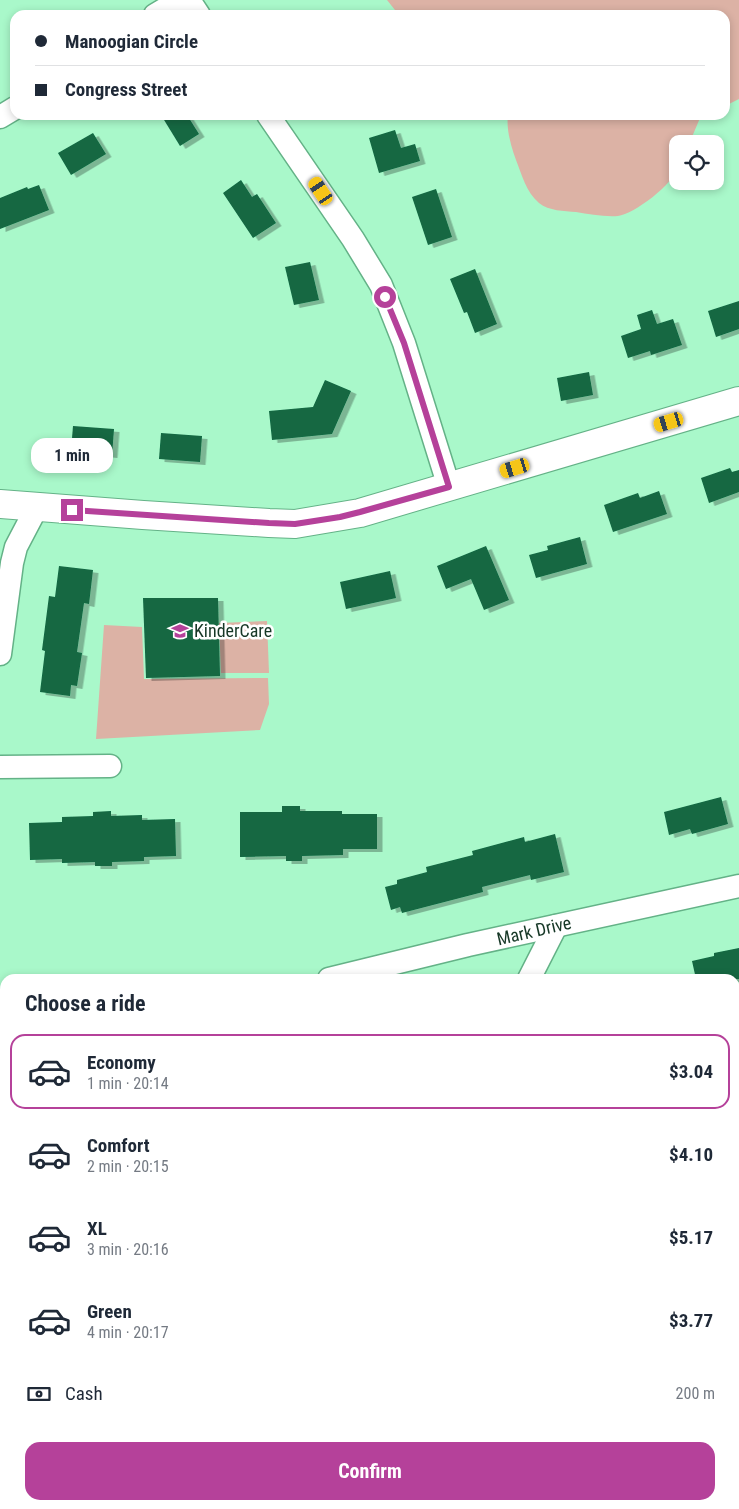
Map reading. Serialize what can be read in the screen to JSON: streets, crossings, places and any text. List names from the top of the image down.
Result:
{
  "streets": {
    "street": ["Mark Drive"]
  },
  "places": {
    "school or university": ["KinderCare"]
  },
  "page": {
    "banner": ["Manoogian Circle", "Congress Street"],
    "bubble": "1 min",
    "heading": "Choose a ride",
    "list": [
      {
        "name": "Economy",
        "note": "1 min · 20:14",
        "value": "$3.04"
      },
      {
        "name": "Comfort",
        "note": "2 min · 20:15",
        "value": "$4.10"
      },
      {
        "name": "XL",
        "note": "3 min · 20:16",
        "value": "$5.17"
      },
      {
        "name": "Green",
        "note": "4 min · 20:17",
        "value": "$3.77"
      }
    ],
    "pay": ["Cash", "200 m"],
    "buttons": "Confirm"
  }
}
